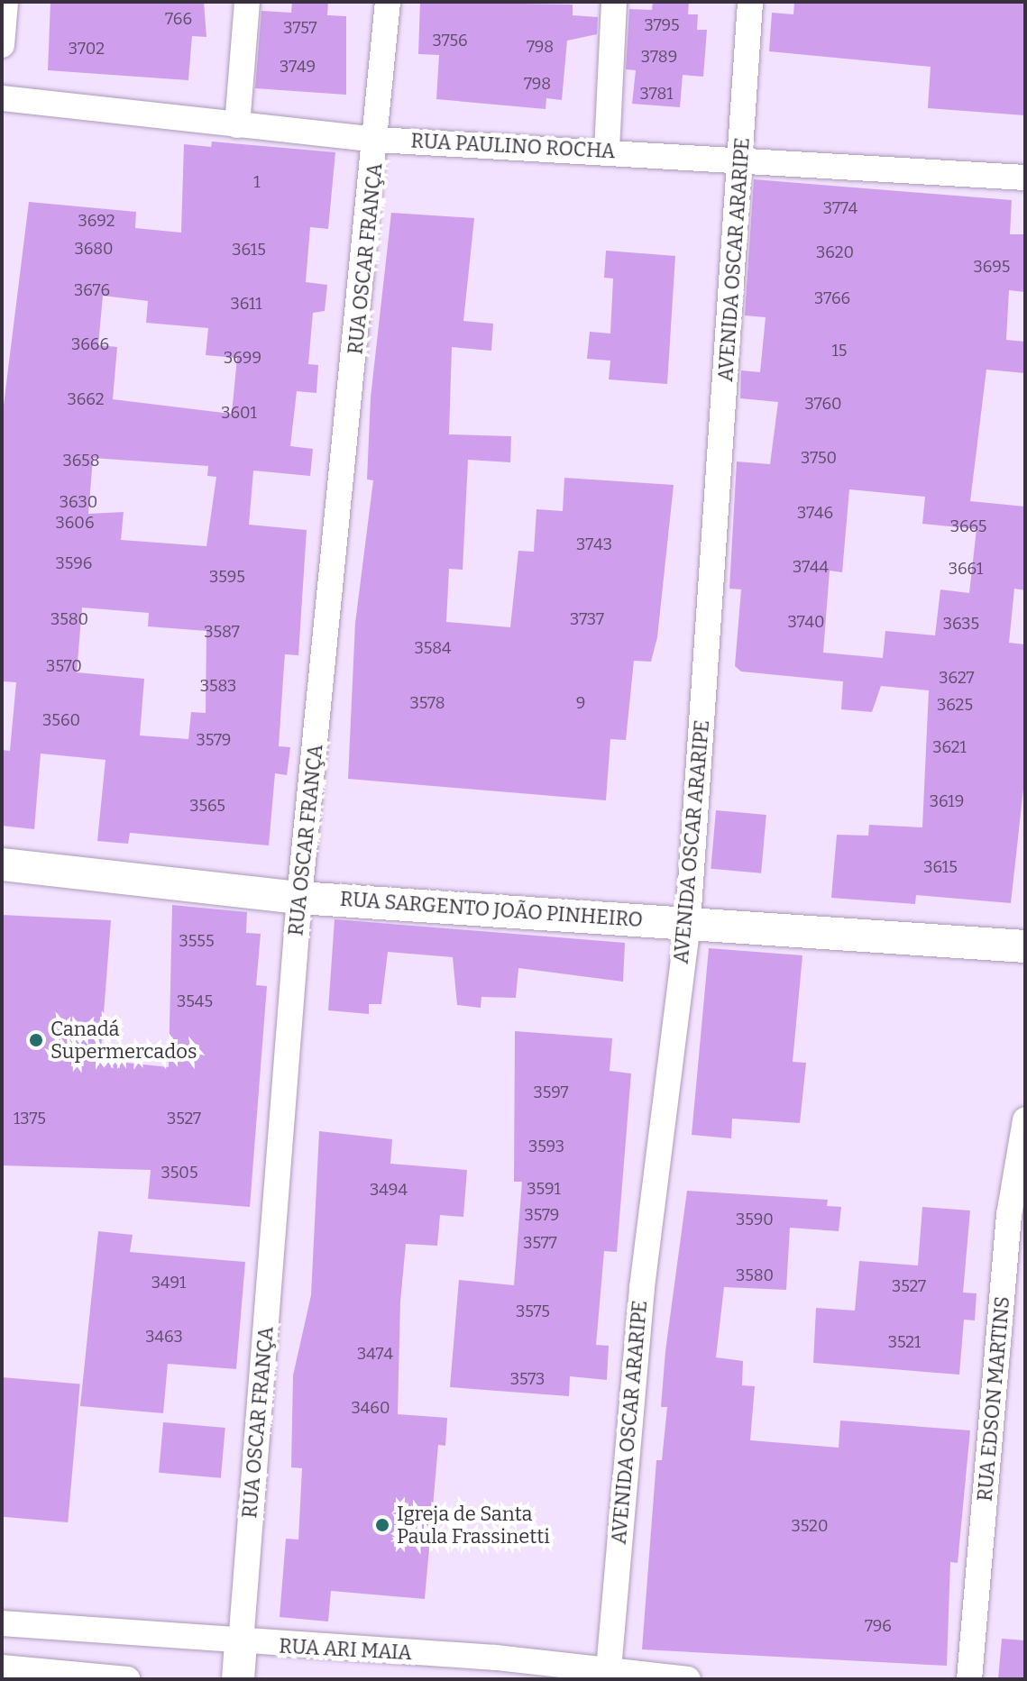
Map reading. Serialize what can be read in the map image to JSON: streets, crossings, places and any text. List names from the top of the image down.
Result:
{
  "streets": {
    "street": [
      "RUA PAULINO ROCHA",
      "RUA OSCAR FRANÇA",
      "AVENIDA OSCAR ARARIPE",
      "RUA SARGENTO JOÃO PINHEIRO",
      "RUA EDSON MARTINS",
      "RUA ARI MAIA"
    ]
  },
  "crossings": [
    ["RUA PAULINO ROCHA", "RUA OSCAR FRANÇA"],
    ["RUA PAULINO ROCHA", "AVENIDA OSCAR ARARIPE"],
    ["RUA OSCAR FRANÇA", "RUA SARGENTO JOÃO PINHEIRO"],
    ["RUA OSCAR FRANÇA", "RUA ARI MAIA"],
    ["AVENIDA OSCAR ARARIPE", "RUA SARGENTO JOÃO PINHEIRO"],
    ["AVENIDA OSCAR ARARIPE", "RUA ARI MAIA"]
  ],
  "places": ["Canadá Supermercados", "Igreja de Santa Paula Frassinetti"],
  "house_numbers": [
    "766",
    "3795",
    "3757",
    "3756",
    "798",
    "3702",
    "3789",
    "3749",
    "798",
    "3781",
    "1",
    "3774",
    "3692",
    "3680",
    "3615",
    "3620",
    "3695",
    "3676",
    "3766",
    "3611",
    "3666",
    "15",
    "3699",
    "3662",
    "3760",
    "3601",
    "3750",
    "3658",
    "3630",
    "3746",
    "3606",
    "3665",
    "3743",
    "3596",
    "3744",
    "3661",
    "3595",
    "3580",
    "3737",
    "3740",
    "3635",
    "3587",
    "3584",
    "3570",
    "3627",
    "3583",
    "3578",
    "9",
    "3625",
    "3560",
    "3579",
    "3621",
    "3619",
    "3565",
    "3615",
    "3555",
    "3545",
    "3597",
    "1375",
    "3527",
    "3593",
    "3505",
    "3591",
    "3494",
    "3579",
    "3590",
    "3577",
    "3580",
    "3491",
    "3527",
    "3575",
    "3463",
    "3521",
    "3474",
    "3573",
    "3460",
    "3520",
    "796"
  ]
}
